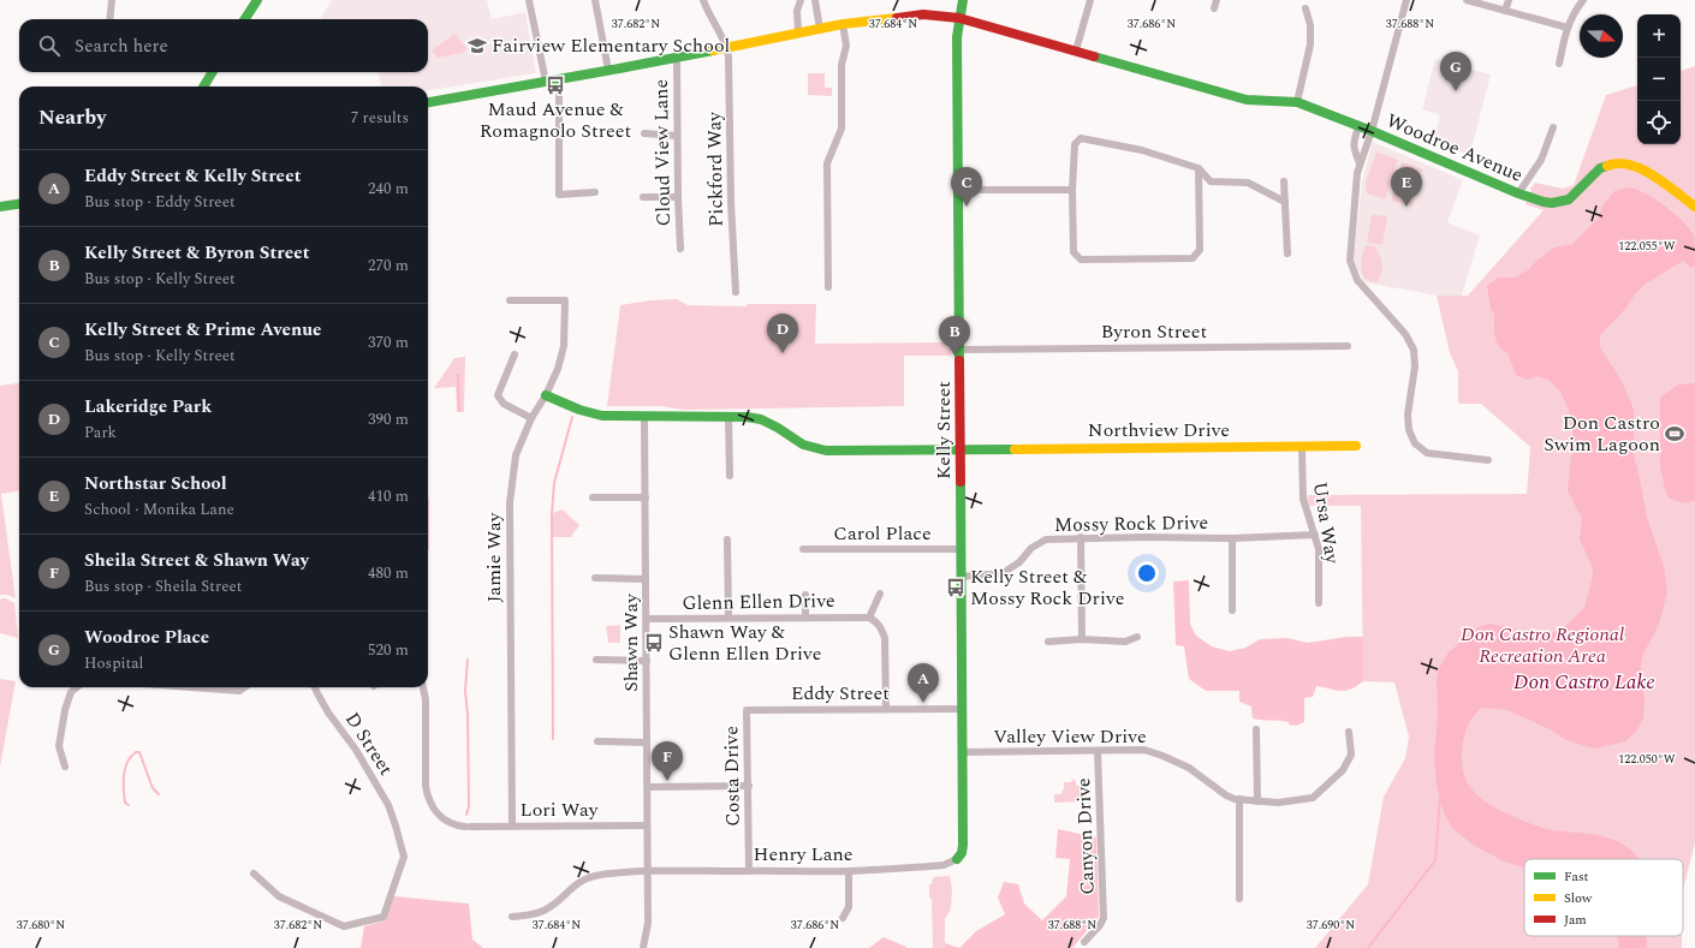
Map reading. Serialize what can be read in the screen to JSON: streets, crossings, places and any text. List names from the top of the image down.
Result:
{
  "streets": {
    "street": [
      "Woodroe Avenue",
      "Cloud View Lane",
      "Pickford Way",
      "Byron Street",
      "Kelly Street",
      "Northview Drive",
      "Ursa Way",
      "Mossy Rock Drive",
      "Carol Place",
      "Jamie Way",
      "Glenn Ellen Drive",
      "Shawn Way",
      "Eddy Street",
      "Valley View Drive",
      "D Street",
      "Costa Drive",
      "Lori Way",
      "Canyon Drive",
      "Henry Lane"
    ]
  },
  "crossings": [
    ["Woodroe Avenue", "Cloud View Lane"],
    ["Woodroe Avenue", "Pickford Way"],
    ["Woodroe Avenue", "Kelly Street"],
    ["Byron Street", "Kelly Street"],
    ["Kelly Street", "Northview Drive"],
    ["Kelly Street", "Mossy Rock Drive"],
    ["Kelly Street", "Carol Place"],
    ["Kelly Street", "Eddy Street"],
    ["Kelly Street", "Valley View Drive"],
    ["Kelly Street", "Henry Lane"],
    ["Northview Drive", "Ursa Way"],
    ["Northview Drive", "Jamie Way"],
    ["Northview Drive", "Shawn Way"],
    ["Ursa Way", "Mossy Rock Drive"],
    ["Jamie Way", "Lori Way"],
    ["Glenn Ellen Drive", "Shawn Way"],
    ["Shawn Way", "Lori Way"],
    ["Shawn Way", "Henry Lane"],
    ["Eddy Street", "Costa Drive"],
    ["Valley View Drive", "Canyon Drive"],
    ["Costa Drive", "Henry Lane"]
  ],
  "water": ["Don Castro Lake"],
  "parks": ["Don Castro Regional Recreation Area"],
  "places": {
    "school or university": ["Fairview Elementary School"],
    "bus stop": ["Maud Avenue & Romagnolo Street", "Kelly Street & Mossy Rock Drive", "Shawn Way & Glenn Ellen Drive"],
    "sports": ["Don Castro Swim Lagoon"]
  },
  "legend": ["Fast", "Slow", "Jam"],
  "north": "right",
  "page": {
    "map_buttons": ["+", "−"],
    "search": "Search here",
    "pins": [
      "G",
      "C",
      "E",
      "D",
      "B",
      "A",
      "F"
    ],
    "heading": ["Nearby", "7 results"],
    "list": [
      {
        "mark": "A",
        "name": "Eddy Street & Kelly Street",
        "note": "Bus stop · Eddy Street",
        "value": "240 m"
      },
      {
        "mark": "B",
        "name": "Kelly Street & Byron Street",
        "note": "Bus stop · Kelly Street",
        "value": "270 m"
      },
      {
        "mark": "C",
        "name": "Kelly Street & Prime Avenue",
        "note": "Bus stop · Kelly Street",
        "value": "370 m"
      },
      {
        "mark": "D",
        "name": "Lakeridge Park",
        "note": "Park",
        "value": "390 m"
      },
      {
        "mark": "E",
        "name": "Northstar School",
        "note": "School · Monika Lane",
        "value": "410 m"
      },
      {
        "mark": "F",
        "name": "Sheila Street & Shawn Way",
        "note": "Bus stop · Sheila Street",
        "value": "480 m"
      },
      {
        "mark": "G",
        "name": "Woodroe Place",
        "note": "Hospital",
        "value": "520 m"
      }
    ]
  },
  "coordinates": [
    "37.682°N",
    "37.684°N",
    "37.686°N",
    "37.688°N",
    "122.055°W",
    "122.050°W",
    "37.680°N",
    "37.690°N"
  ]
}
